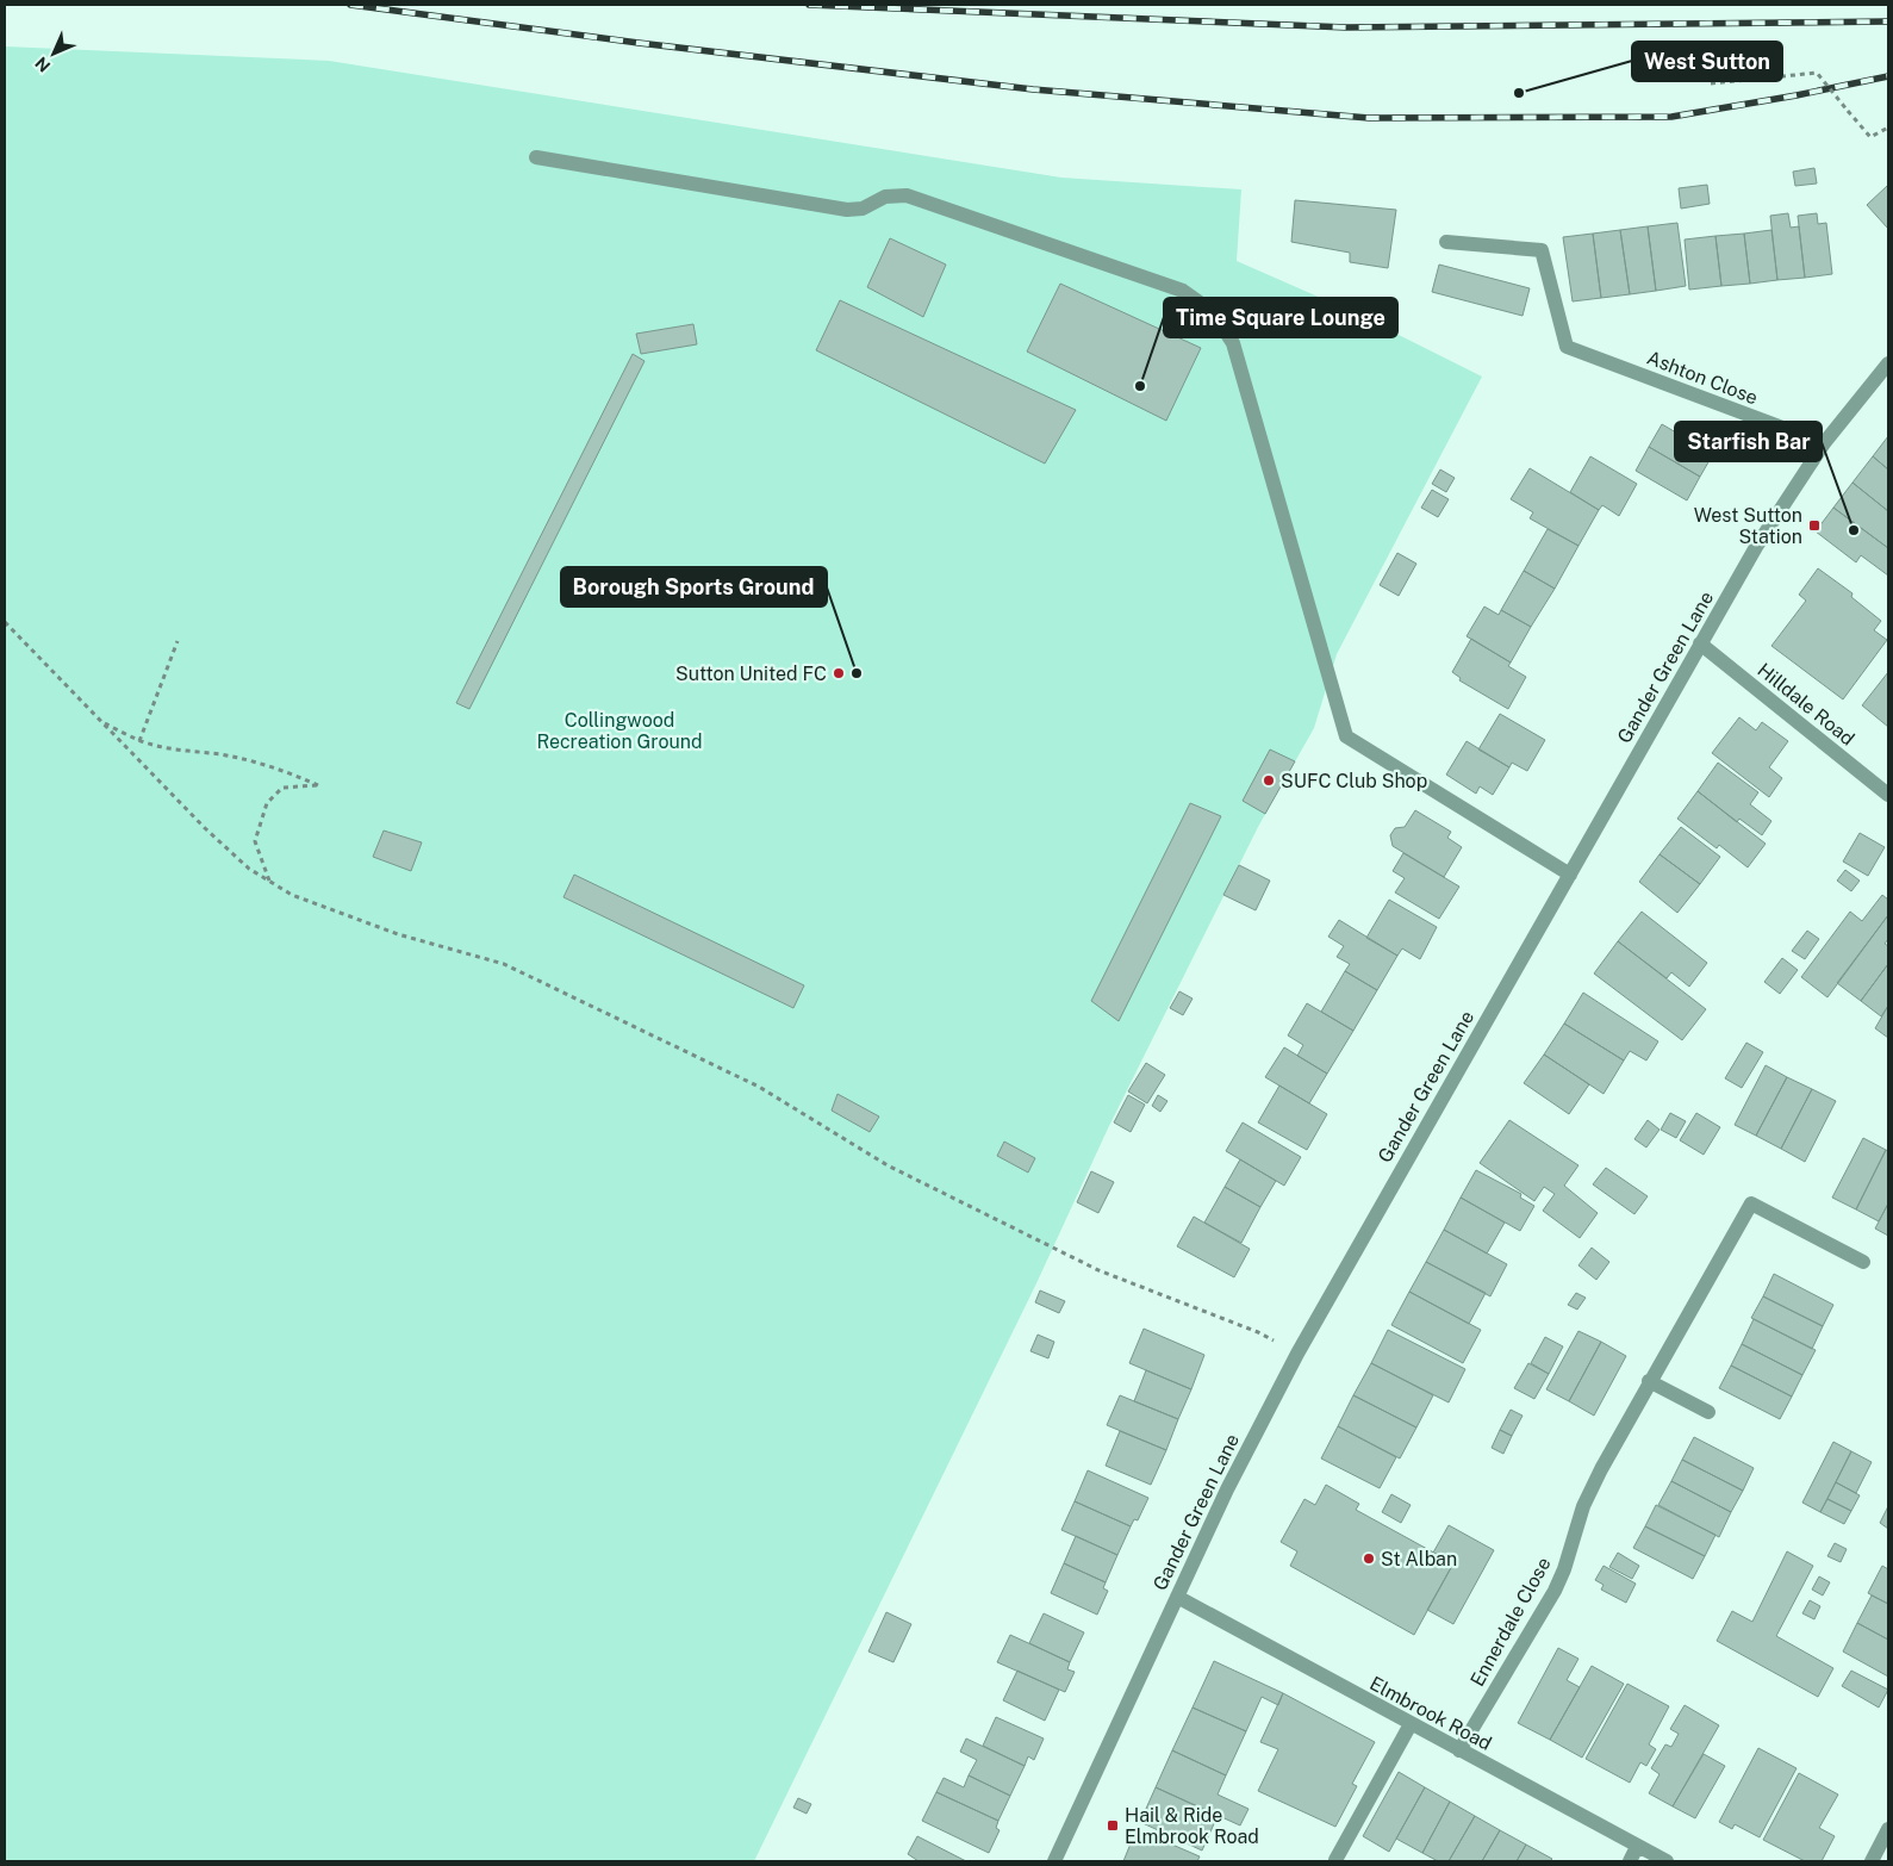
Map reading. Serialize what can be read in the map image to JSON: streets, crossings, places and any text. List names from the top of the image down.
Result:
{
  "streets": {
    "street": [
      "Ashton Close",
      "Gander Green Lane",
      "Hilldale Road",
      "Ennerdale Close",
      "Elmbrook Road"
    ]
  },
  "crossings": [
    ["Ashton Close", "Gander Green Lane"],
    ["Gander Green Lane", "Hilldale Road"],
    ["Gander Green Lane", "Elmbrook Road"],
    ["Ennerdale Close", "Elmbrook Road"]
  ],
  "parks": ["Collingwood Recreation Ground"],
  "places": {
    "other": [
      "West Sutton",
      "Time Square Lounge",
      "Starfish Bar",
      "Sutton United FC",
      "Borough Sports Ground",
      "SUFC Club Shop",
      "St Alban"
    ],
    "transit": ["West Sutton Station", "Hail & Ride Elmbrook Road"]
  },
  "north": "bottom left"
}
